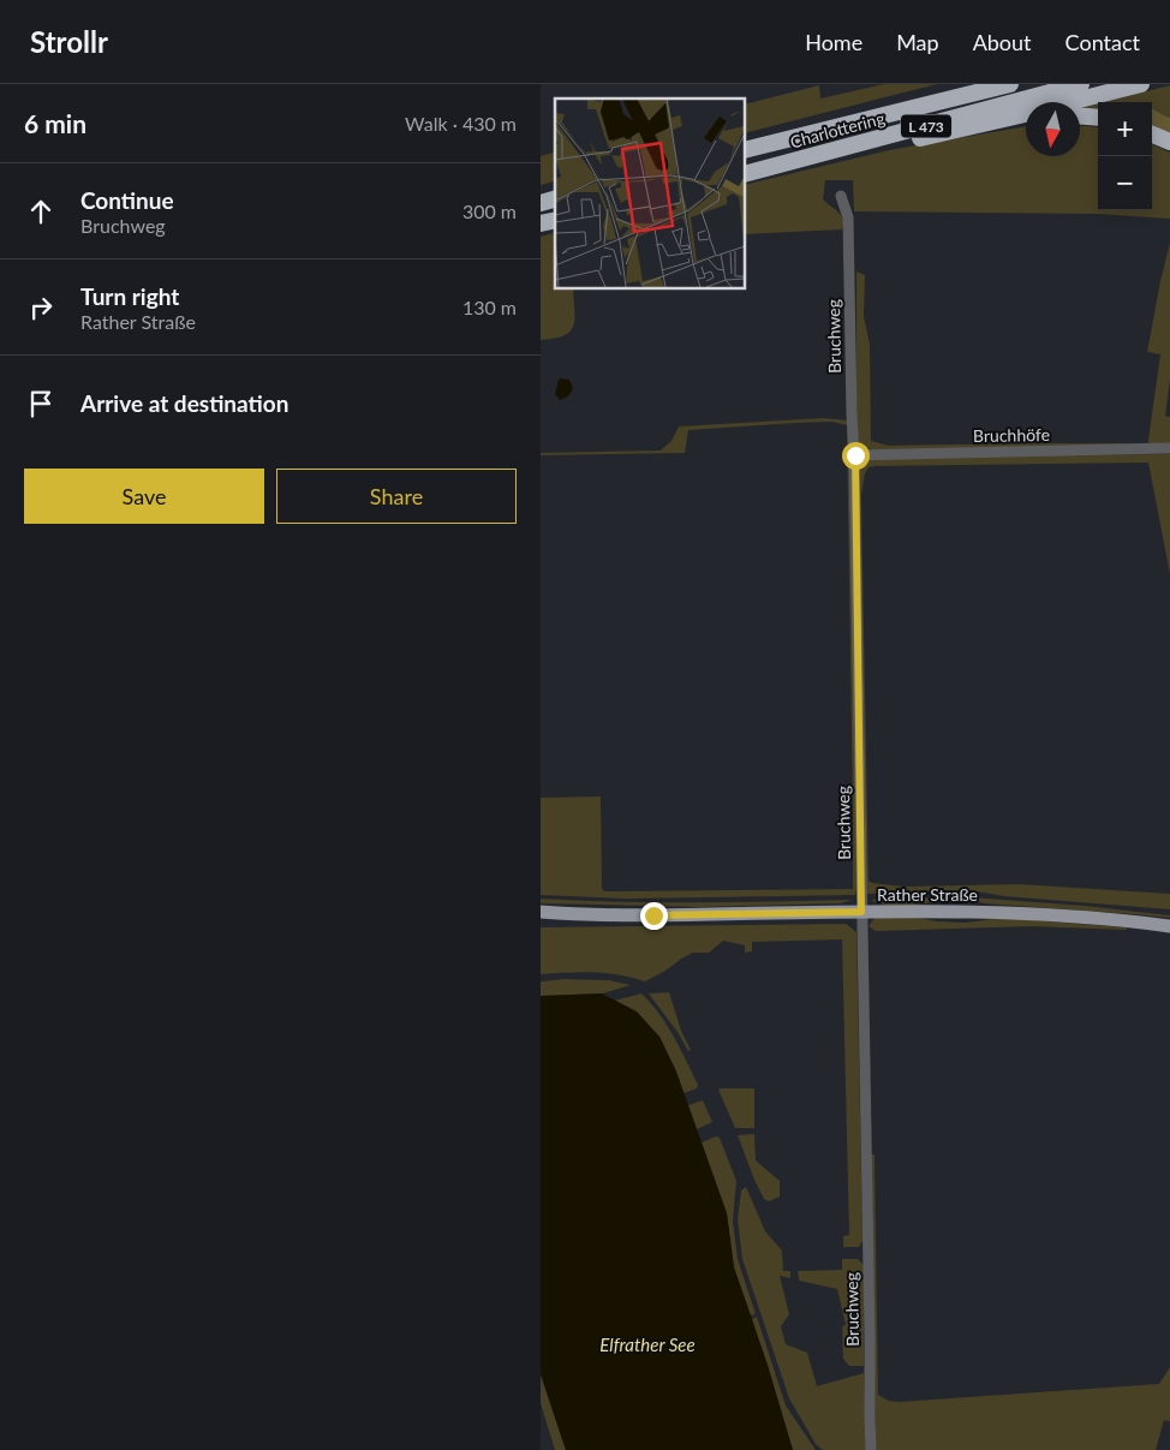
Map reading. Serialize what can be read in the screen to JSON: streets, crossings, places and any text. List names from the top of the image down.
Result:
{
  "streets": {
    "highway": ["L 473", "Charlottering"],
    "main road": ["Rather Straße"],
    "street": ["Bruchweg", "Bruchhöfe"]
  },
  "crossings": [
    ["Bruchweg", "Bruchhöfe"],
    ["Bruchweg", "Rather Straße"]
  ],
  "water": ["Elfrather See"],
  "north": "bottom",
  "page": {
    "header": "Strollr",
    "nav": [
      "Home",
      "Map",
      "About",
      "Contact"
    ],
    "heading": ["6 min", "Walk · 430 m"],
    "map_buttons": ["+", "−"],
    "list": [
      ["Continue", "Bruchweg", "300 m"],
      ["Turn right", "Rather Straße", "130 m"],
      "Arrive at destination"
    ],
    "buttons": ["Save", "Share"]
  }
}
